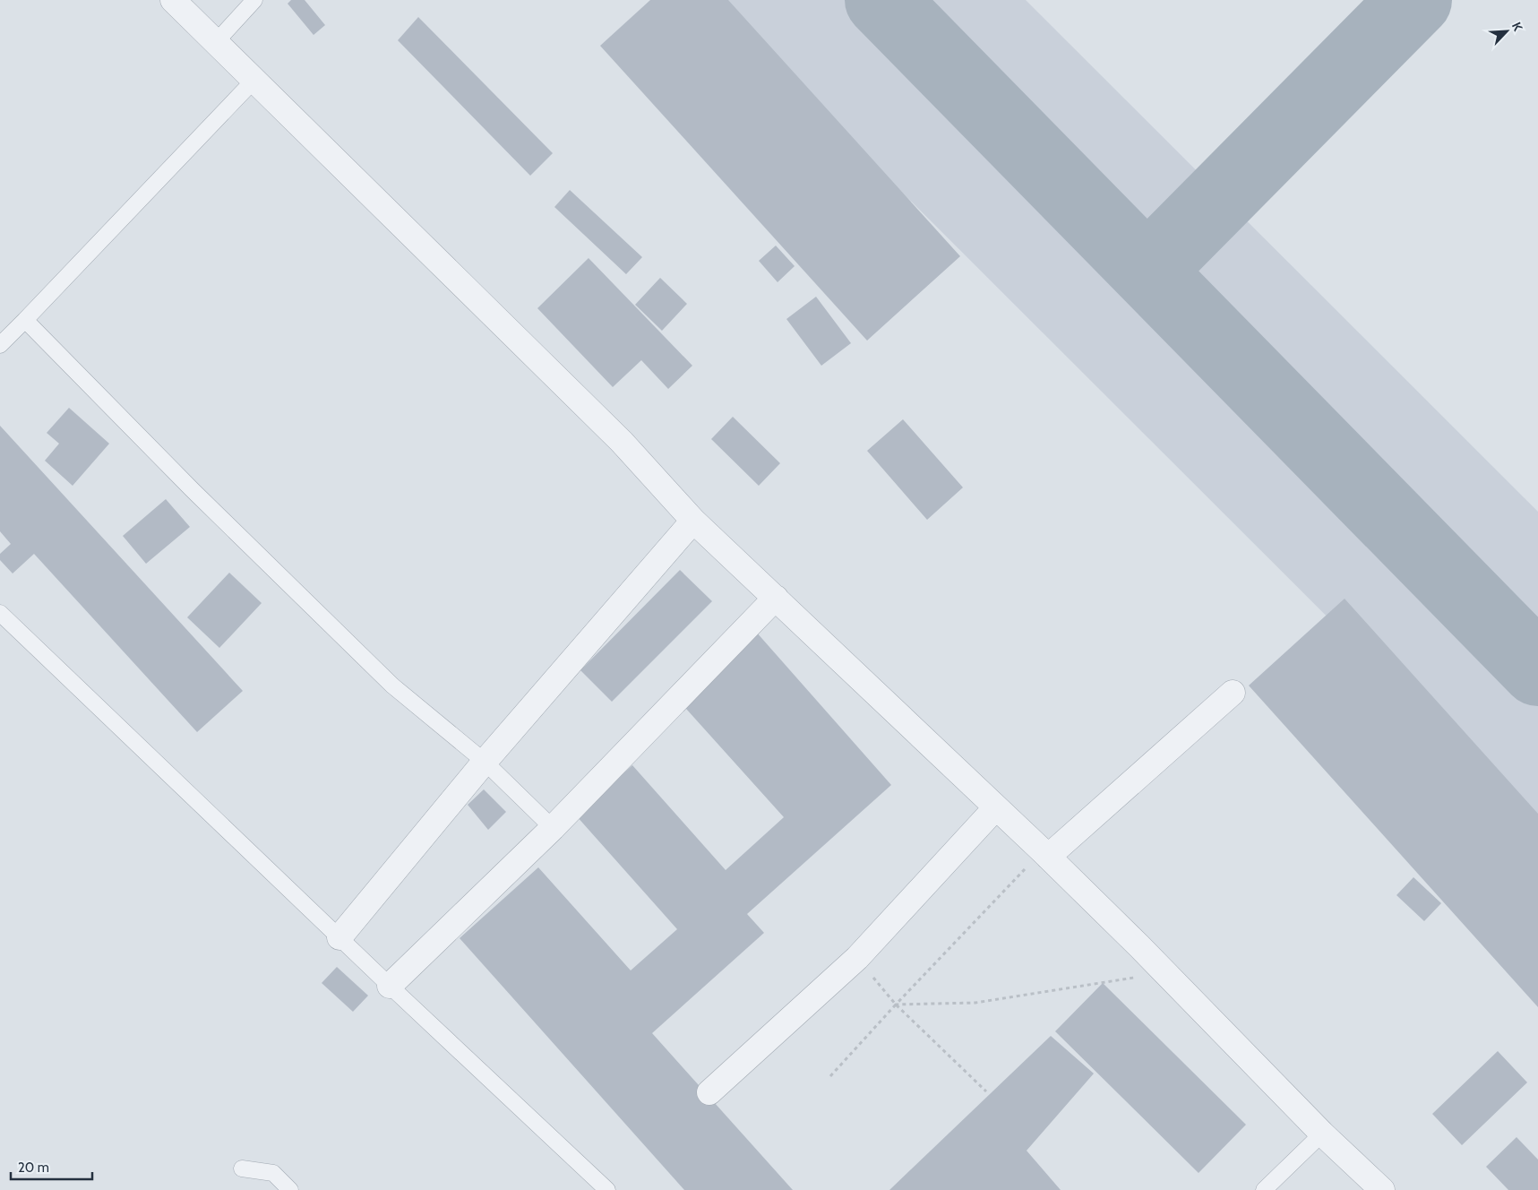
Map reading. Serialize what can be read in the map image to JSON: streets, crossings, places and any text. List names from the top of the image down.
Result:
{
  "scale_bar": "20 m",
  "north": "top right"
}
